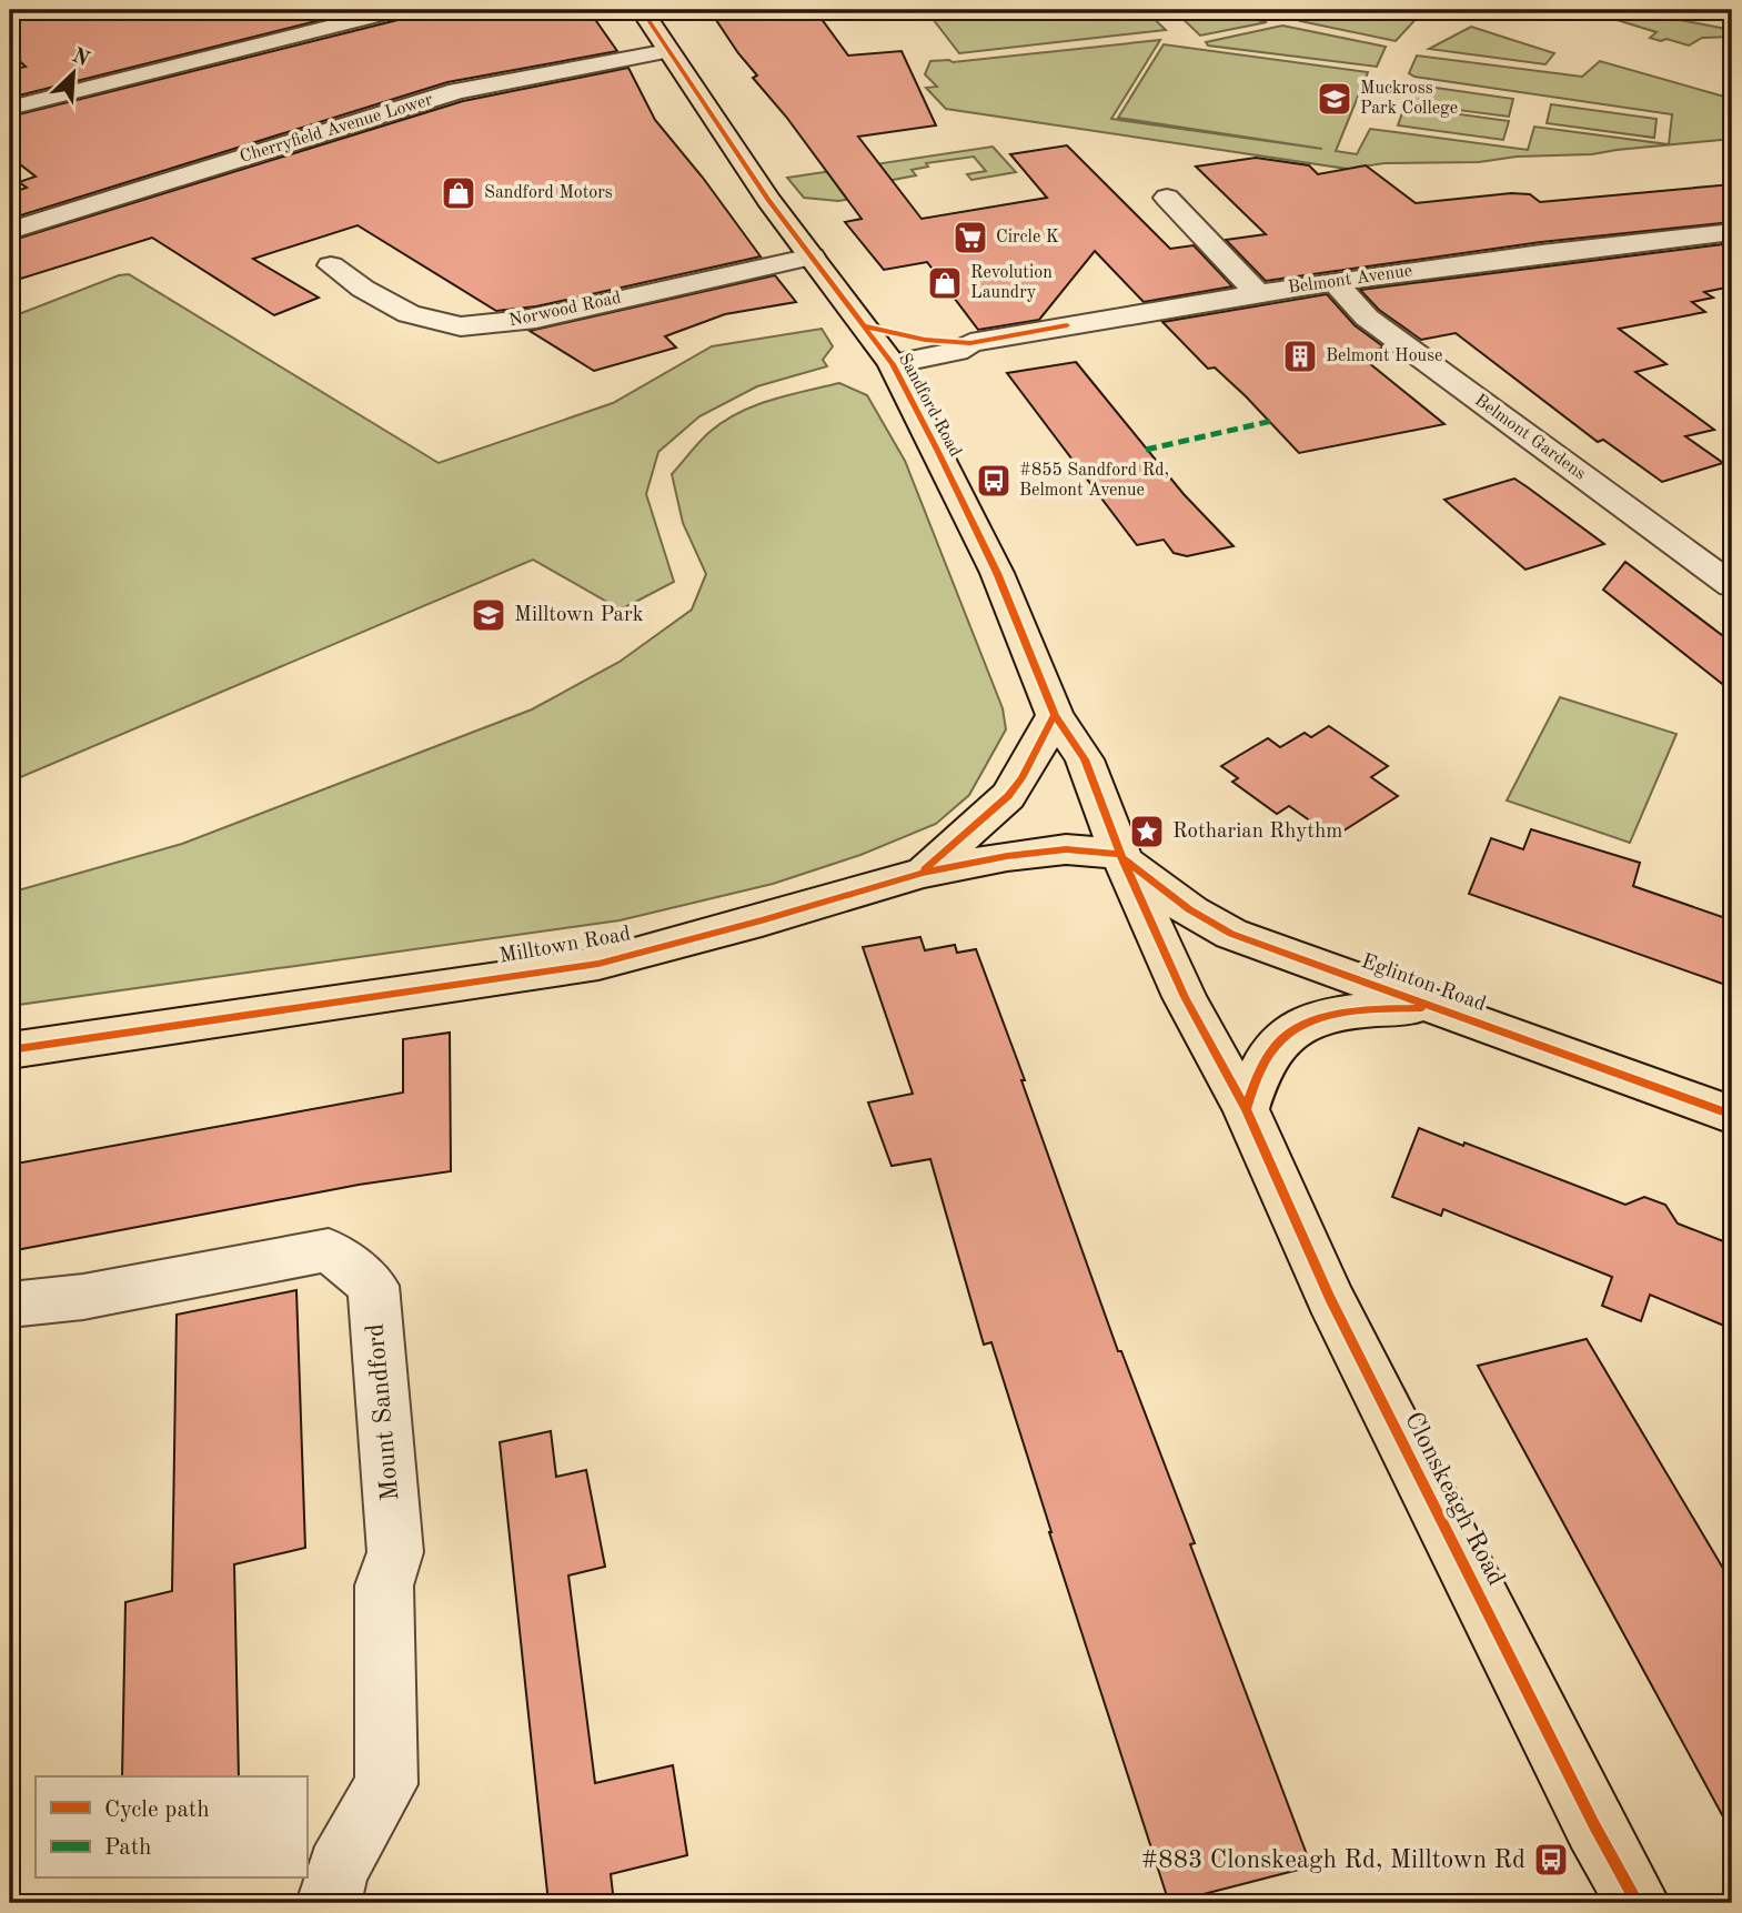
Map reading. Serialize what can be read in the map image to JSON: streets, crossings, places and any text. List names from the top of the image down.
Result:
{
  "streets": {
    "main road": [
      "Sandford Road",
      "Milltown Road",
      "Eglinton Road",
      "Clonskeagh Road"
    ],
    "street": [
      "Cherryfield Avenue Lower",
      "Belmont Avenue",
      "Norwood Road",
      "Belmont Gardens",
      "Mount Sandford"
    ]
  },
  "crossings": [
    ["Cherryfield Avenue Lower", "Sandford Road"],
    ["Belmont Avenue", "Sandford Road"],
    ["Belmont Avenue", "Belmont Gardens"],
    ["Norwood Road", "Sandford Road"],
    ["Sandford Road", "Milltown Road"],
    ["Sandford Road", "Eglinton Road"],
    ["Sandford Road", "Clonskeagh Road"],
    ["Milltown Road", "Eglinton Road"],
    ["Milltown Road", "Clonskeagh Road"],
    ["Eglinton Road", "Clonskeagh Road"]
  ],
  "places": {
    "school or university": ["Muckross Park College", "Milltown Park"],
    "shop": ["Sandford Motors", "Revolution Laundry"],
    "supermarket": ["Circle K"],
    "building": ["Belmont House"],
    "bus stop": ["#855 Sandford Rd, Belmont Avenue", "#883 Clonskeagh Rd, Milltown Rd"],
    "place": ["Rotharian Rhythm"]
  },
  "legend": ["Cycle path", "Path"],
  "north": "top right"
}
